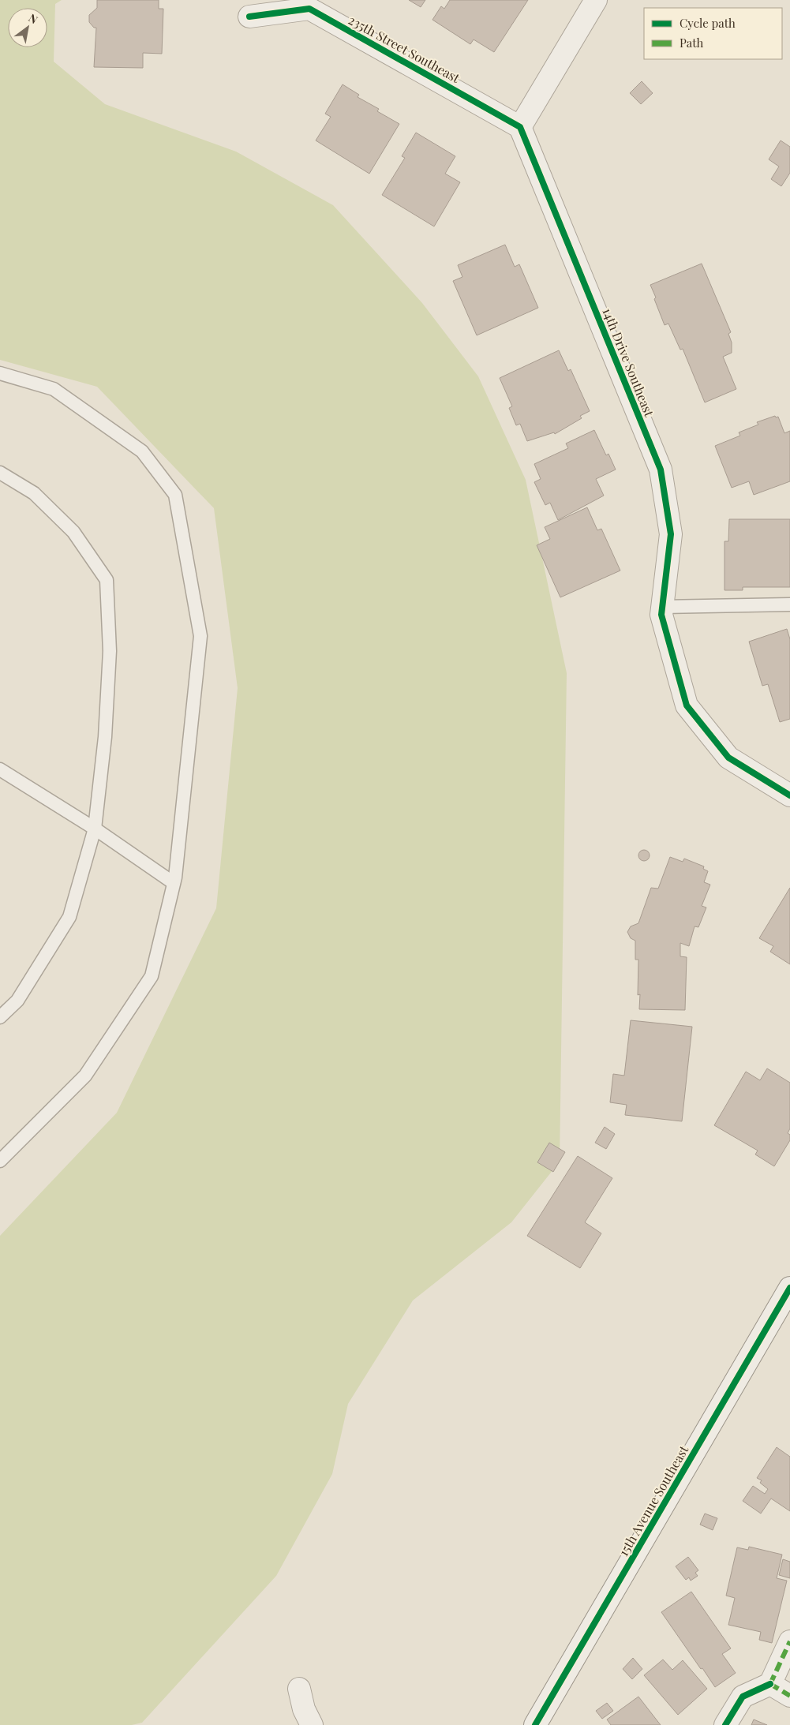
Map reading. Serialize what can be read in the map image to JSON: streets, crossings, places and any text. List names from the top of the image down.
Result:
{
  "streets": {
    "street": ["235th Street Southeast", "14th Drive Southeast", "15th Avenue Southeast"]
  },
  "crossings": [
    ["235th Street Southeast", "14th Drive Southeast"]
  ],
  "legend": ["Cycle path", "Path"],
  "north": "top right"
}
